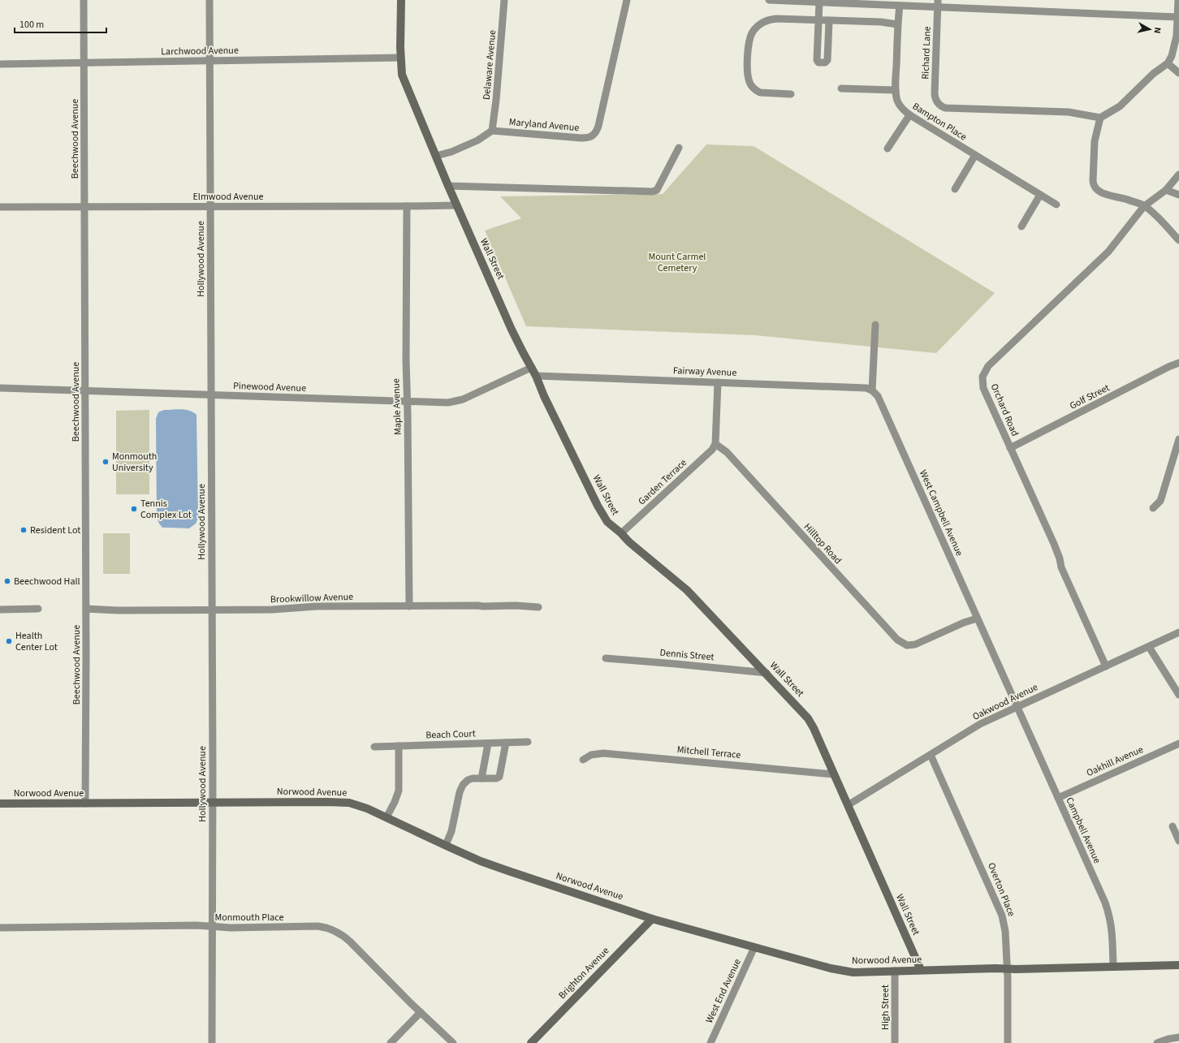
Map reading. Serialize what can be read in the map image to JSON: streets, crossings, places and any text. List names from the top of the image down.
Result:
{
  "streets": {
    "street": [
      "Larchwood Avenue",
      "Richard Lane",
      "Delaware Avenue",
      "Bampton Place",
      "Maryland Avenue",
      "Beechwood Avenue",
      "Elmwood Avenue",
      "Hollywood Avenue",
      "Wall Street",
      "Fairway Avenue",
      "Pinewood Avenue",
      "Golf Street",
      "Maple Avenue",
      "Orchard Road",
      "Garden Terrace",
      "West Campbell Avenue",
      "Hilltop Road",
      "Brookwillow Avenue",
      "Dennis Street",
      "Oakwood Avenue",
      "Beach Court",
      "Mitchell Terrace",
      "Oakhill Avenue",
      "Norwood Avenue",
      "Campbell Avenue",
      "Overton Place",
      "Monmouth Place",
      "Brighton Avenue",
      "West End Avenue",
      "High Street"
    ]
  },
  "crossings": [
    ["Larchwood Avenue", "Beechwood Avenue"],
    ["Larchwood Avenue", "Hollywood Avenue"],
    ["Larchwood Avenue", "Wall Street"],
    ["Richard Lane", "Bampton Place"],
    ["Delaware Avenue", "Maryland Avenue"],
    ["Beechwood Avenue", "Elmwood Avenue"],
    ["Beechwood Avenue", "Pinewood Avenue"],
    ["Beechwood Avenue", "Brookwillow Avenue"],
    ["Beechwood Avenue", "Norwood Avenue"],
    ["Elmwood Avenue", "Hollywood Avenue"],
    ["Elmwood Avenue", "Wall Street"],
    ["Elmwood Avenue", "Maple Avenue"],
    ["Hollywood Avenue", "Pinewood Avenue"],
    ["Hollywood Avenue", "Brookwillow Avenue"],
    ["Hollywood Avenue", "Norwood Avenue"],
    ["Hollywood Avenue", "Monmouth Place"],
    ["Wall Street", "Fairway Avenue"],
    ["Wall Street", "Pinewood Avenue"],
    ["Wall Street", "Garden Terrace"],
    ["Wall Street", "Dennis Street"],
    ["Wall Street", "Oakwood Avenue"],
    ["Wall Street", "Mitchell Terrace"],
    ["Wall Street", "Norwood Avenue"],
    ["Fairway Avenue", "West Campbell Avenue"],
    ["Pinewood Avenue", "Maple Avenue"],
    ["Golf Street", "Orchard Road"],
    ["Maple Avenue", "Brookwillow Avenue"],
    ["Orchard Road", "Oakwood Avenue"],
    ["Garden Terrace", "Hilltop Road"],
    ["West Campbell Avenue", "Hilltop Road"],
    ["West Campbell Avenue", "Oakwood Avenue"],
    ["West Campbell Avenue", "Campbell Avenue"],
    ["Oakwood Avenue", "Campbell Avenue"],
    ["Oakwood Avenue", "Overton Place"],
    ["Oakhill Avenue", "Campbell Avenue"],
    ["Norwood Avenue", "Campbell Avenue"],
    ["Norwood Avenue", "Overton Place"],
    ["Norwood Avenue", "Brighton Avenue"],
    ["Norwood Avenue", "West End Avenue"],
    ["Norwood Avenue", "High Street"]
  ],
  "parks": ["Mount Carmel Cemetery"],
  "places": [
    "Monmouth University",
    "Tennis Complex Lot",
    "Resident Lot",
    "Beechwood Hall",
    "Health Center Lot"
  ],
  "scale_bar": "100 m",
  "north": "right"
}
